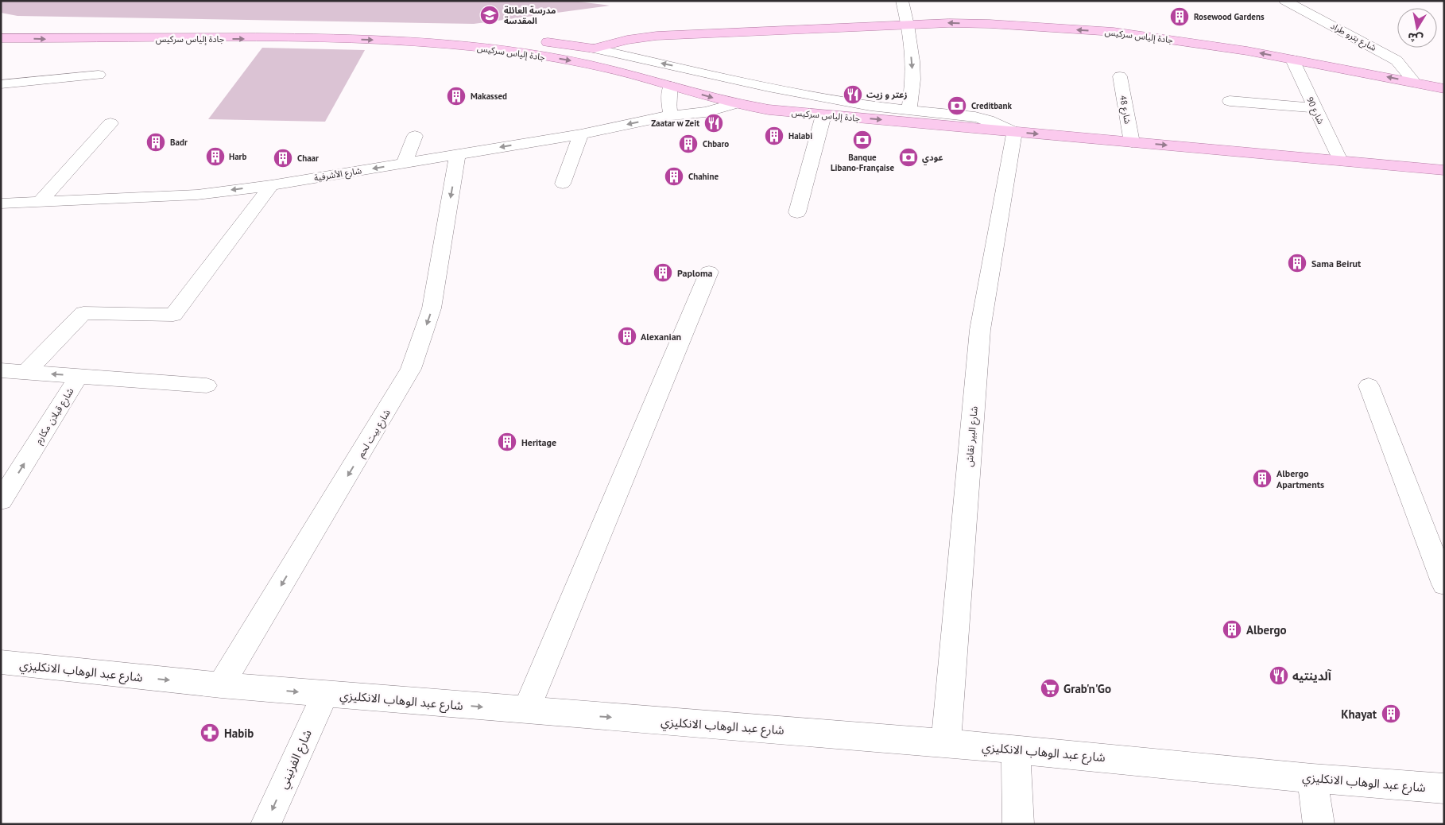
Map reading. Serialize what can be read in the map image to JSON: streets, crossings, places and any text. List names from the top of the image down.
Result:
{
  "streets": {
    "main road": ["جادة إلياس سركيس"],
    "street": [
      "شارع بترو طراد",
      "شارع 48",
      "شارع 90",
      "شارع الأشرفية",
      "شارع قبلان مكارم",
      "شارع بيت لحم",
      "شارع البير نقاش",
      "شارع عبد الوهاب الانكليزي",
      "شارع الفرنيني"
    ]
  },
  "crossings": [
    ["جادة إلياس سركيس", "شارع بترو طراد"],
    ["جادة إلياس سركيس", "شارع 48"],
    ["جادة إلياس سركيس", "شارع 90"],
    ["جادة إلياس سركيس", "شارع الأشرفية"],
    ["جادة إلياس سركيس", "شارع البير نقاش"],
    ["شارع الأشرفية", "شارع بيت لحم"],
    ["شارع بيت لحم", "شارع عبد الوهاب الانكليزي"],
    ["شارع البير نقاش", "شارع عبد الوهاب الانكليزي"],
    ["شارع عبد الوهاب الانكليزي", "شارع الفرنيني"]
  ],
  "one_way": ["شارع بيت لحم", "شارع عبد الوهاب الانكليزي", "شارع الفرنيني"],
  "places": {
    "school or university": ["مدرسة العائلة المقدسة"],
    "building": [
      "Rosewood Gardens",
      "Makassed",
      "Halabi",
      "Badr",
      "Chbaro",
      "Harb",
      "Chaar",
      "Chahine",
      "Sama Beirut",
      "Paploma",
      "Alexanian",
      "Heritage",
      "Albergo Apartments",
      "Albergo",
      "Khayat"
    ],
    "restaurant": ["زعتر و زيت", "Zaatar w Zeit", "آلدينتيه"],
    "bank": ["Creditbank", "Banque Libano-Française", "عودي"],
    "supermarket": ["Grab'n'Go"],
    "pharmacy": ["Habib"]
  },
  "north": "bottom"
}
